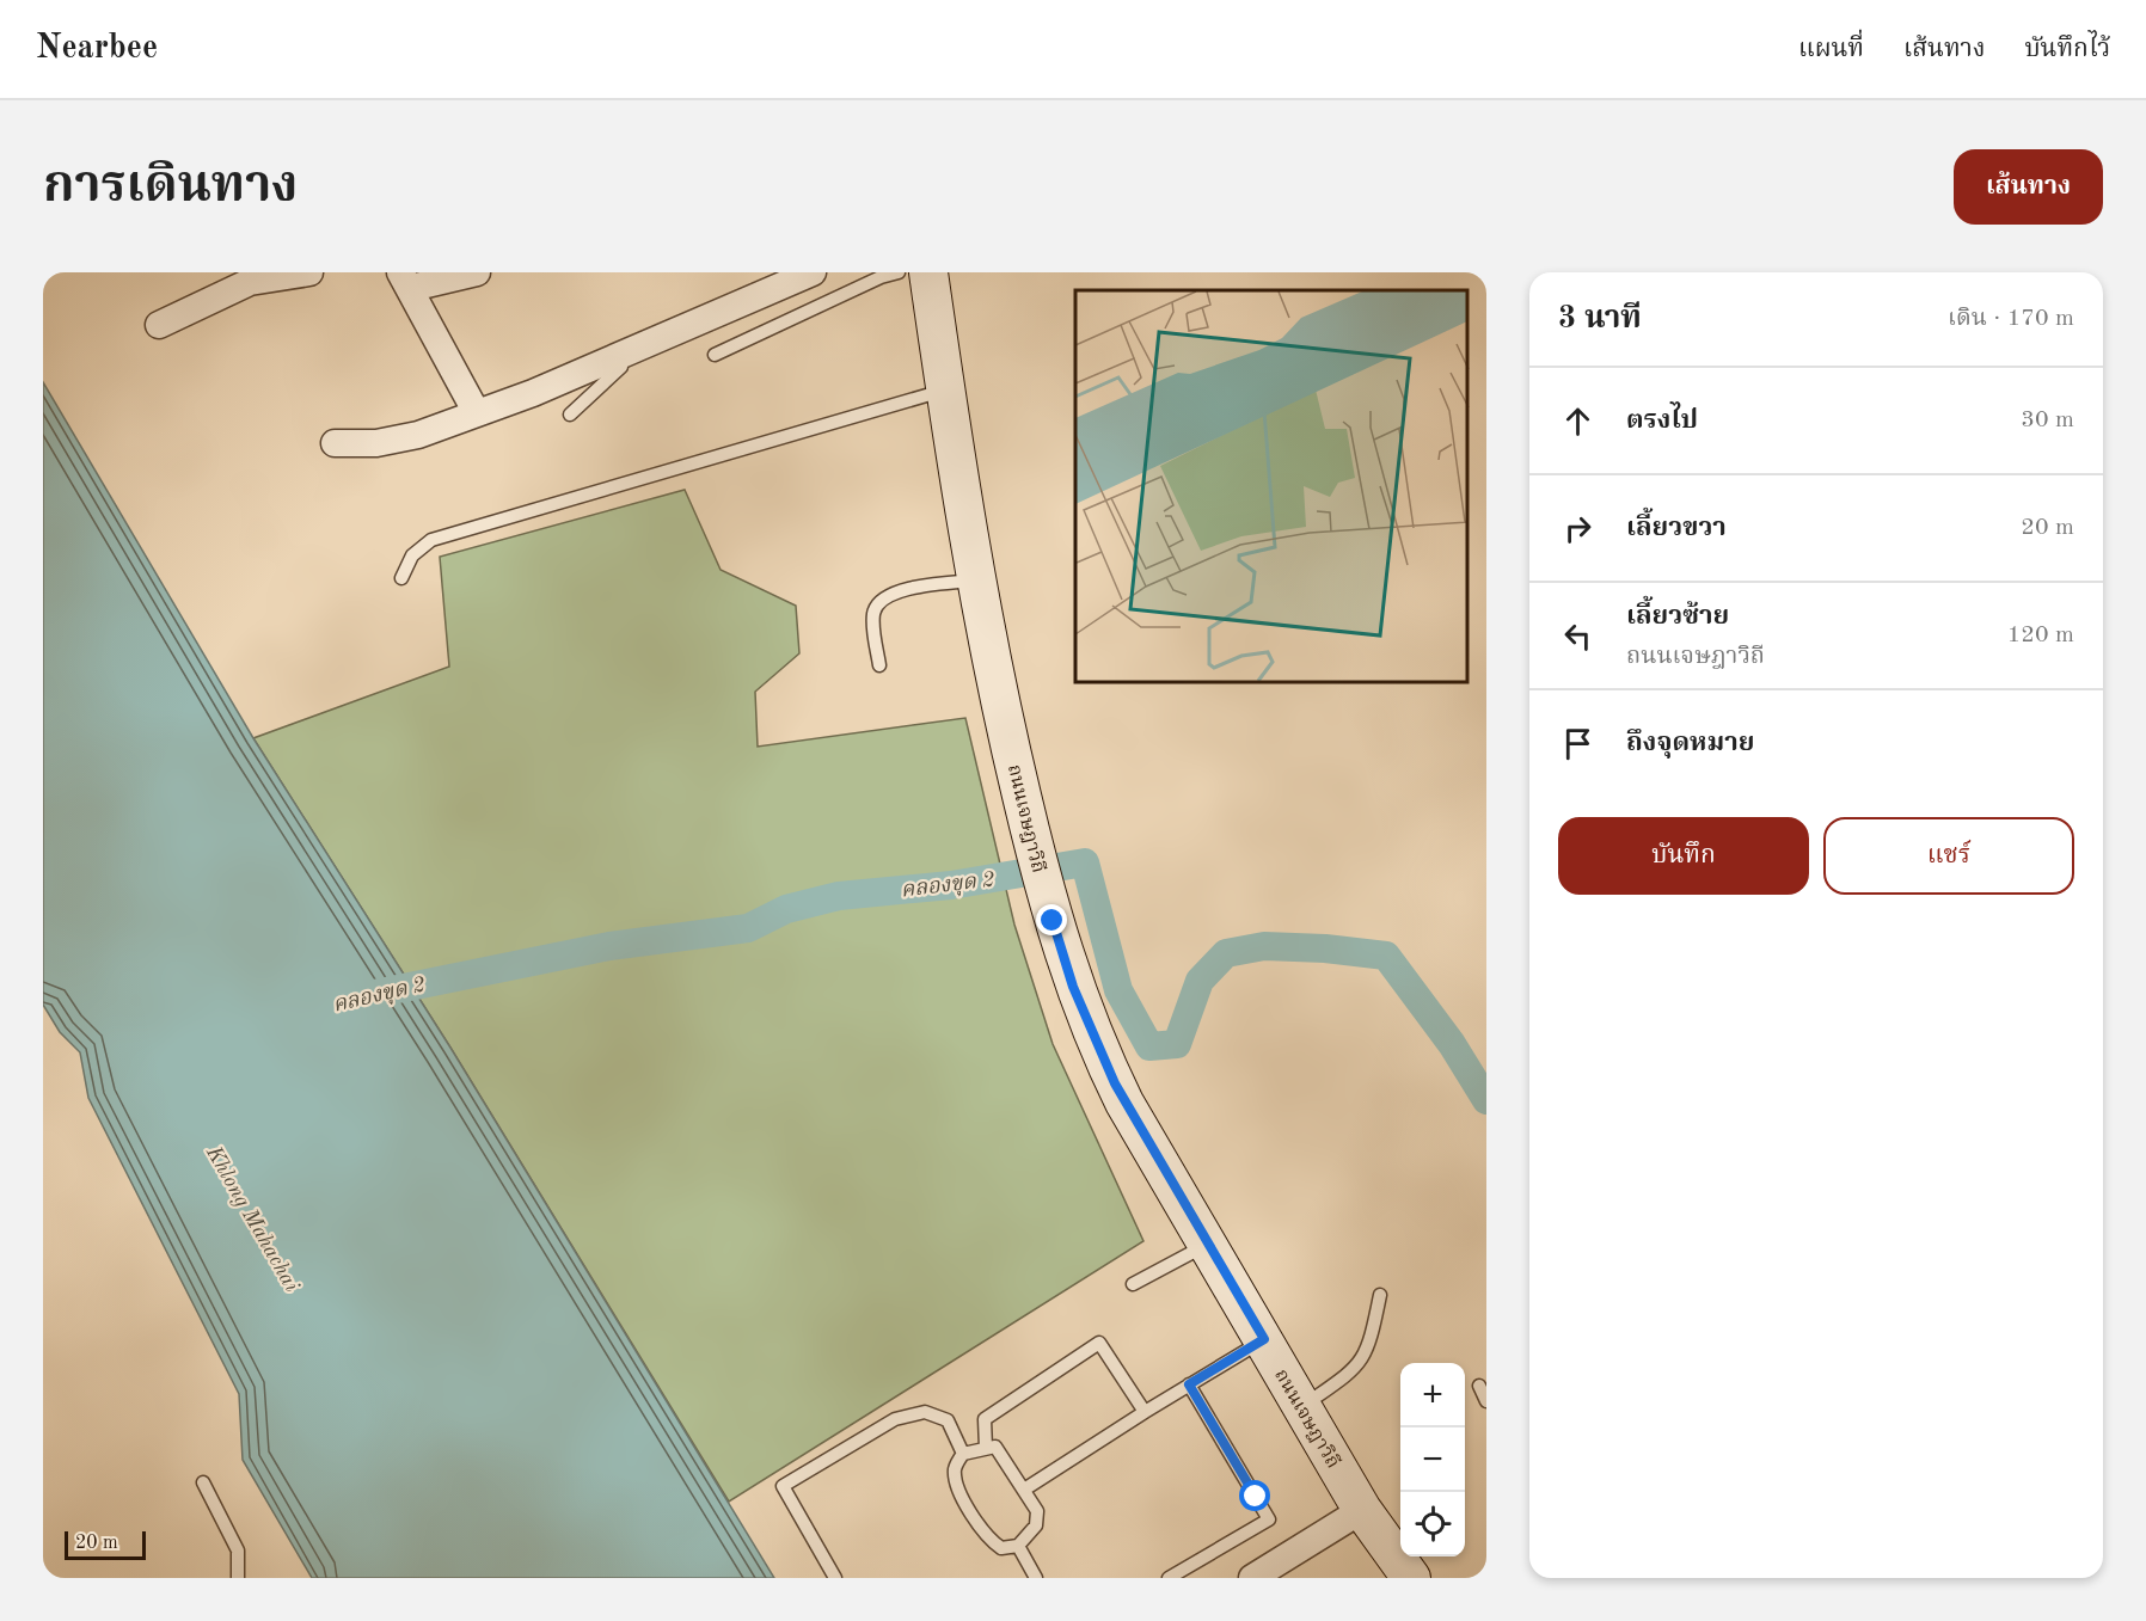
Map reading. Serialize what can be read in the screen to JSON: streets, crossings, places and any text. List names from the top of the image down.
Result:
{
  "streets": {
    "street": ["ถนนเจษฎาวิถี"]
  },
  "water": ["คลองขุด 2", "Khlong Mahachai"],
  "scale_bar": "20 m",
  "page": {
    "header": "Nearbee",
    "nav": ["แผนที่", "เส้นทาง", "บันทึกไว้"],
    "title": "การเดินทาง",
    "buttons": [
      "เส้นทาง",
      ["บันทึก", "แชร์"]
    ],
    "heading": ["3 นาที", "เดิน · 170 m"],
    "list": [
      ["ตรงไป", "30 m"],
      ["เลี้ยวขวา", "20 m"],
      ["เลี้ยวซ้าย", "ถนนเจษฎาวิถี", "120 m"],
      "ถึงจุดหมาย"
    ],
    "map_buttons": ["+", "−"],
    "scale": "20 m"
  }
}
